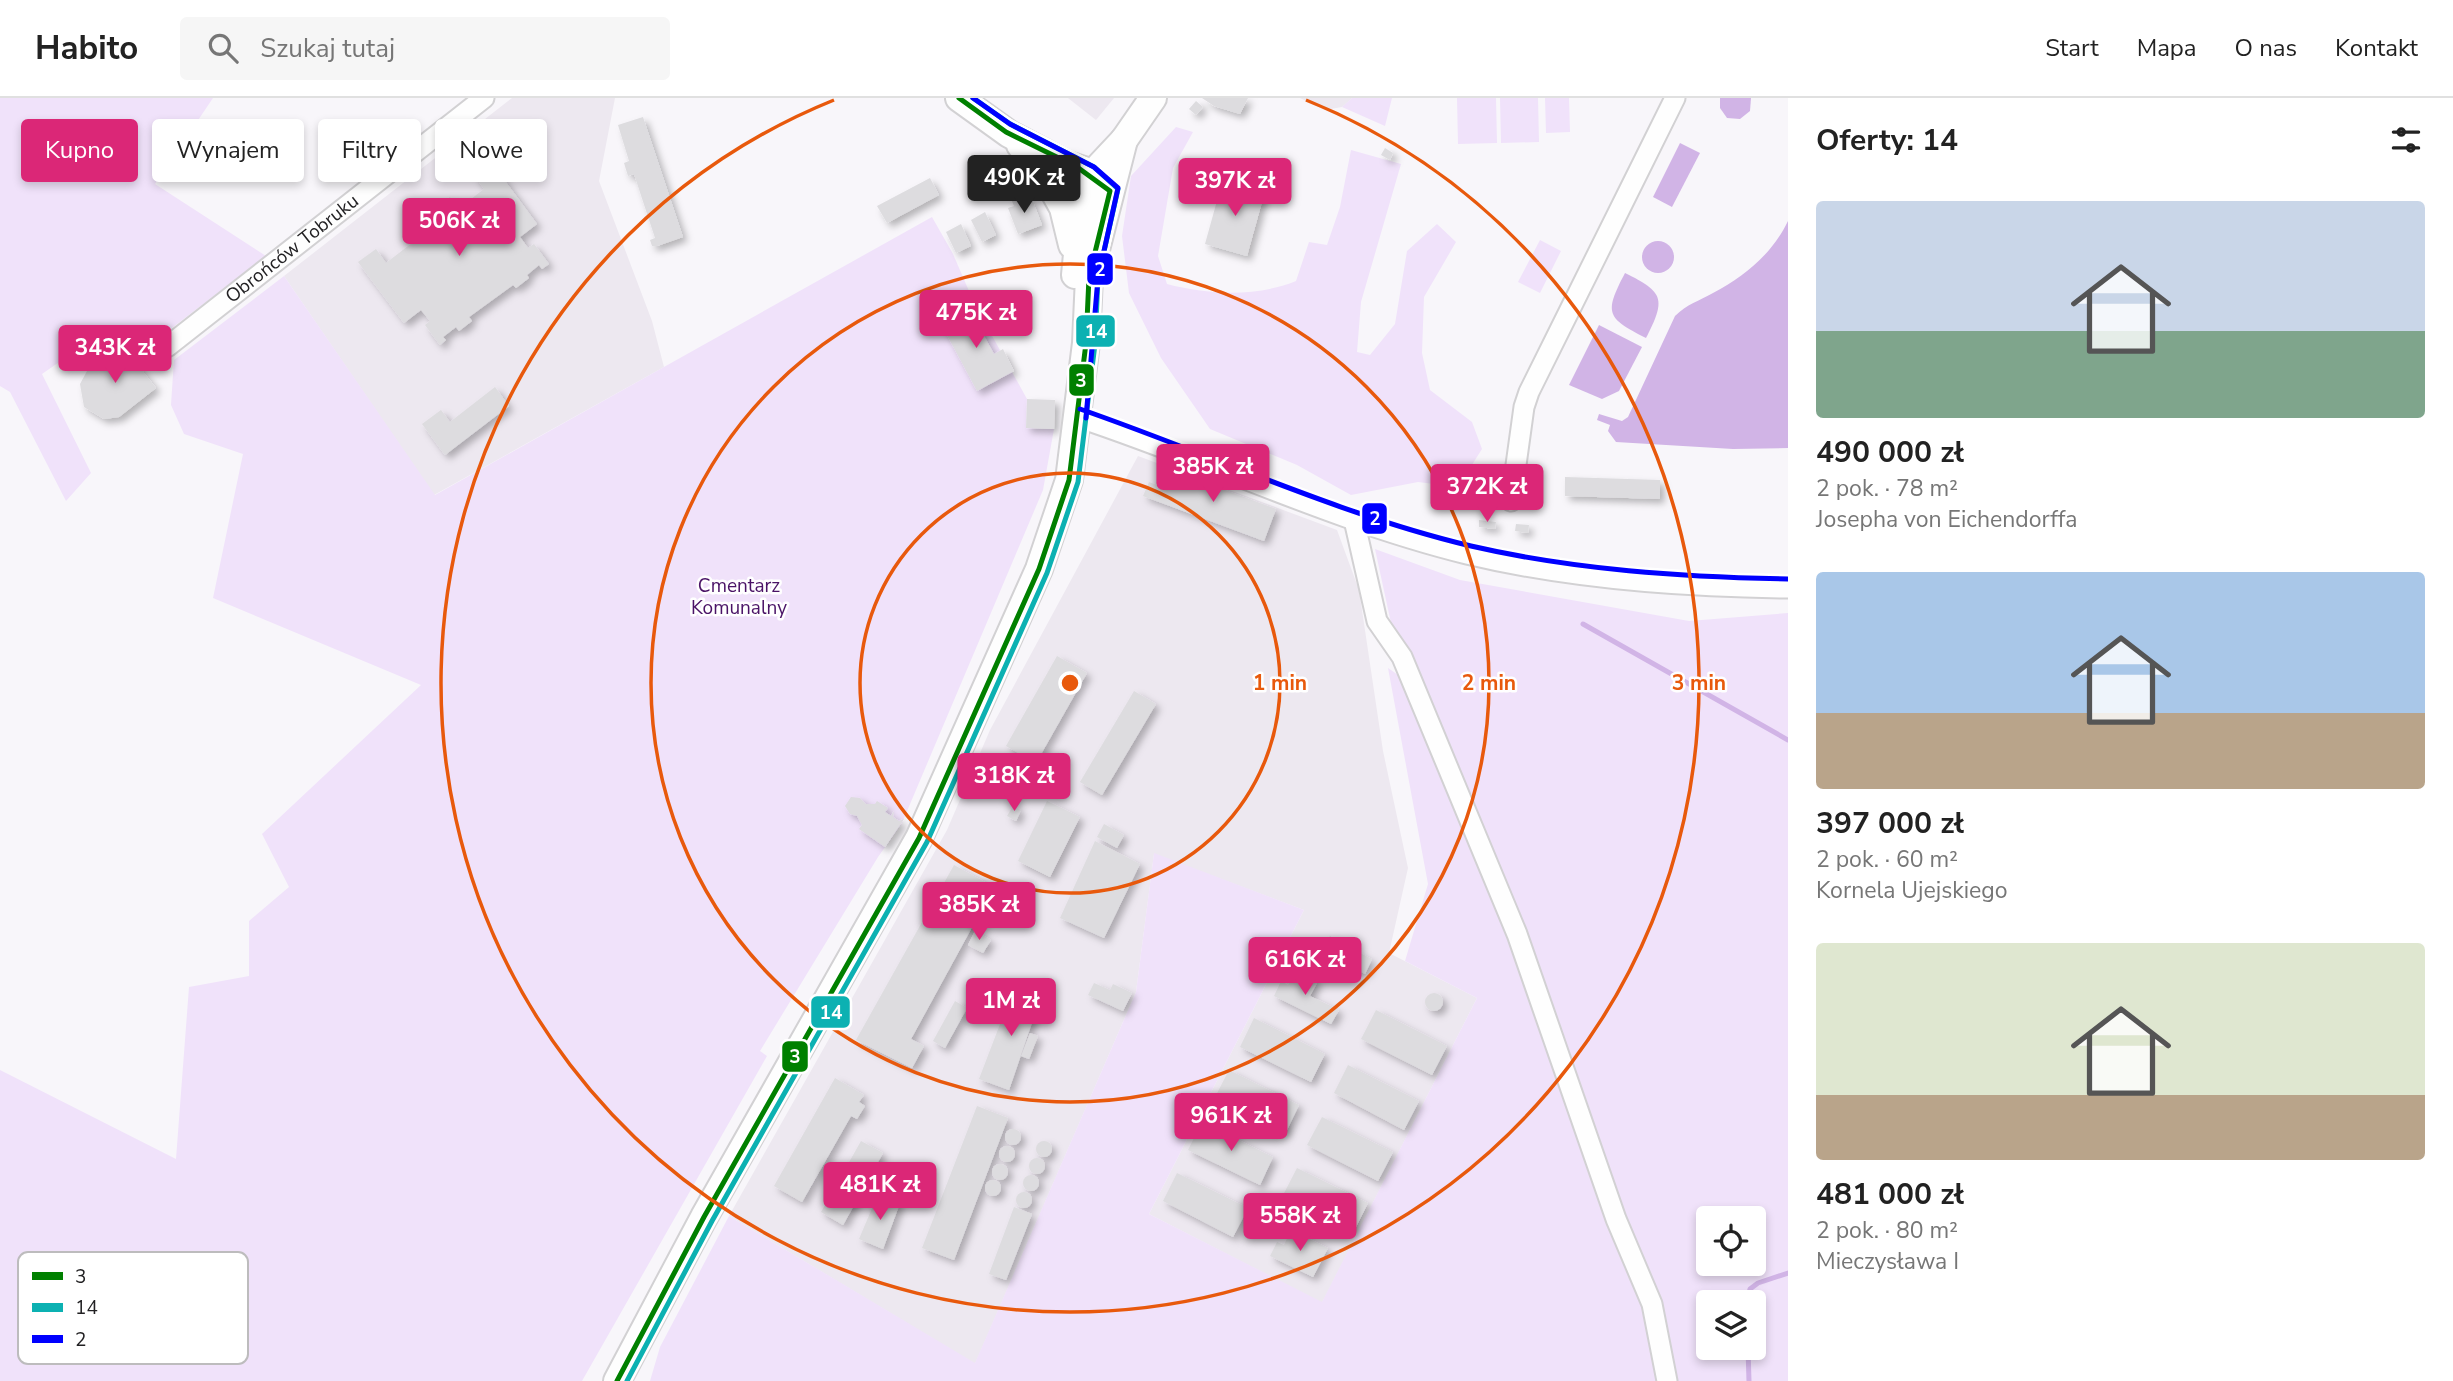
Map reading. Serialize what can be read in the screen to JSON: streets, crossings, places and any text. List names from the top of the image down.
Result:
{
  "streets": {
    "street": ["Obrońców Tobruku"]
  },
  "parks": ["Cmentarz Komunalny"],
  "lines": ["transit line 3", "transit line 14", "transit line 2"],
  "legend": ["3", "14", "2"],
  "page": {
    "header": "Habito",
    "search": "Szukaj tutaj",
    "nav": [
      "Start",
      "Mapa",
      "O nas",
      "Kontakt"
    ],
    "heading": "Oferty: 14",
    "chip": [
      "Kupno",
      "Wynajem",
      "Filtry",
      "Nowe"
    ],
    "price": [
      "490K zł",
      "397K zł",
      "506K zł",
      "475K zł",
      "343K zł",
      "385K zł",
      "372K zł",
      "318K zł",
      "385K zł",
      "616K zł",
      "1M zł",
      "961K zł",
      "481K zł",
      "558K zł"
    ],
    "list": [
      {
        "name": "490 000 zł",
        "note": "2 pok. · 78 m² · Josepha von Eichendorffa"
      },
      {
        "name": "397 000 zł",
        "note": "2 pok. · 60 m² · Kornela Ujejskiego"
      },
      {
        "name": "481 000 zł",
        "note": "2 pok. · 80 m² · Mieczysława I"
      }
    ]
  },
  "rings": ["1 min", "2 min", "3 min"]
}
